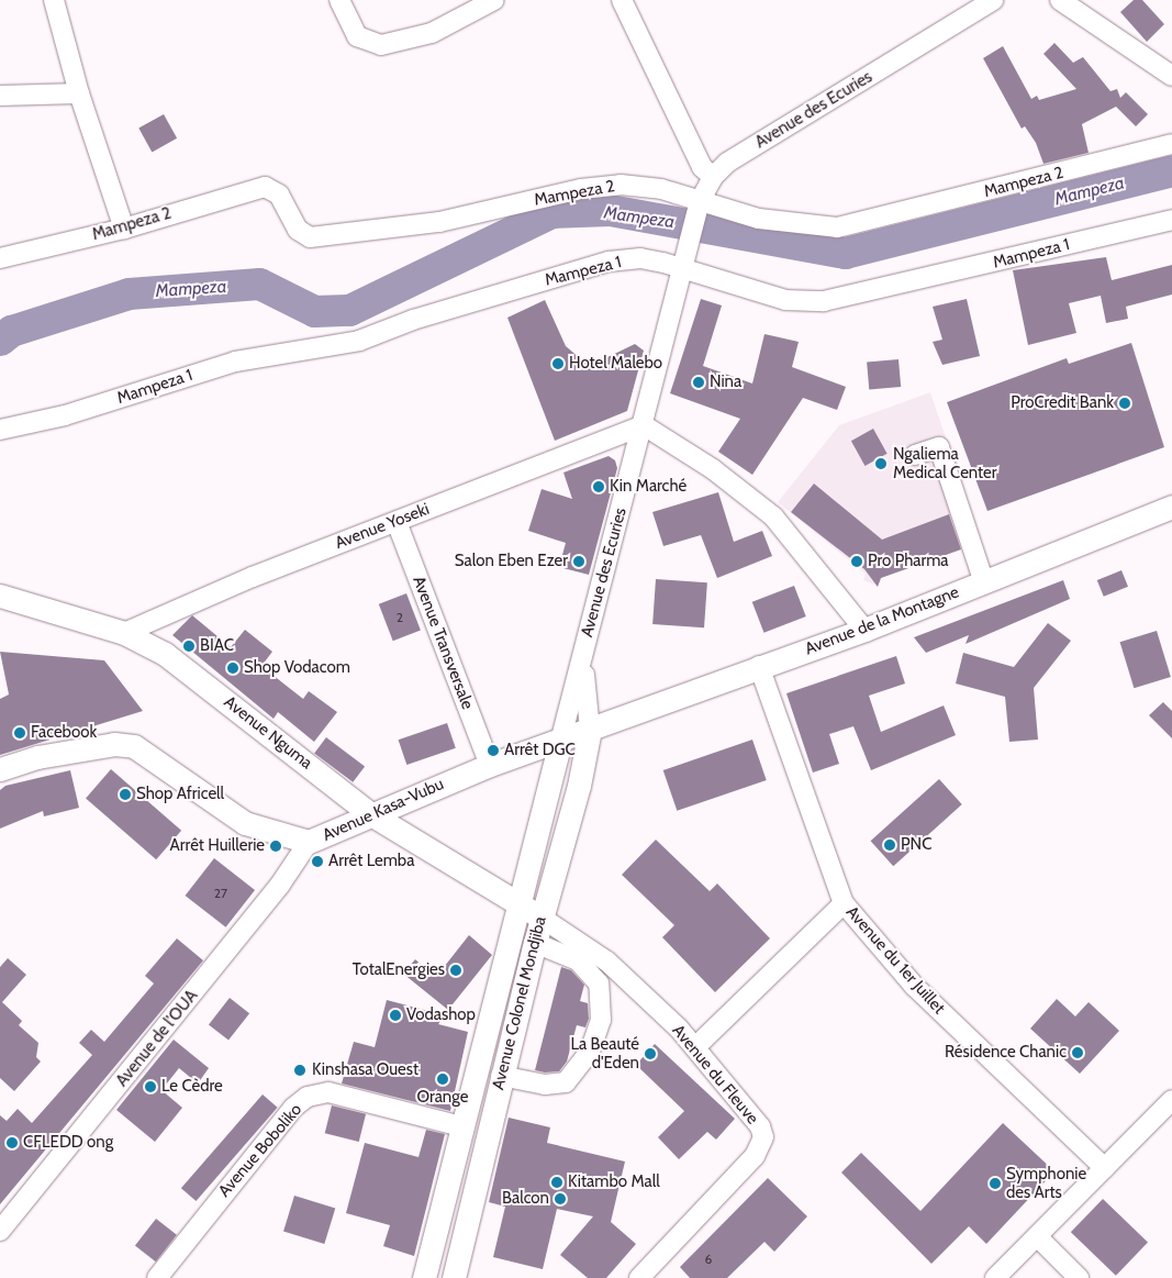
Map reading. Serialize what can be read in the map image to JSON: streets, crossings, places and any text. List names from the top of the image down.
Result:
{
  "streets": {
    "main road": [
      "Avenue de la Montagne",
      "Avenue Nguma",
      "Avenue Kasa-Vubu",
      "Avenue Colonel Mondjiba"
    ],
    "street": [
      "Avenue des Ecuries",
      "Mampeza 2",
      "Mampeza 1",
      "Avenue Yoseki",
      "Avenue Transversale",
      "Avenue du 1er Juillet",
      "Avenue de l’OUA",
      "Avenue du Fleuve",
      "Avenue Boboliko"
    ]
  },
  "crossings": [
    ["Avenue des Ecuries", "Mampeza 2"],
    ["Avenue des Ecuries", "Mampeza 1"],
    ["Avenue des Ecuries", "Avenue Yoseki"],
    ["Avenue des Ecuries", "Avenue de la Montagne"],
    ["Avenue des Ecuries", "Avenue Kasa-Vubu"],
    ["Avenue des Ecuries", "Avenue Colonel Mondjiba"],
    ["Avenue Yoseki", "Avenue Transversale"],
    ["Avenue Yoseki", "Avenue Nguma"],
    ["Avenue de la Montagne", "Avenue Kasa-Vubu"],
    ["Avenue de la Montagne", "Avenue du 1er Juillet"],
    ["Avenue de la Montagne", "Avenue Colonel Mondjiba"],
    ["Avenue Transversale", "Avenue Kasa-Vubu"],
    ["Avenue Nguma", "Avenue Kasa-Vubu"],
    ["Avenue Nguma", "Avenue Colonel Mondjiba"],
    ["Avenue Nguma", "Avenue du Fleuve"],
    ["Avenue Kasa-Vubu", "Avenue Colonel Mondjiba"],
    ["Avenue Kasa-Vubu", "Avenue de l’OUA"],
    ["Avenue Colonel Mondjiba", "Avenue du Fleuve"],
    ["Avenue Colonel Mondjiba", "Avenue Boboliko"]
  ],
  "water": ["Mampeza"],
  "places": [
    "Hotel Malebo",
    "Nina",
    "ProCredit Bank",
    "Ngaliema Medical Center",
    "Kin Marché",
    "Salon Eben Ezer",
    "Pro Pharma",
    "BIAC",
    "Shop Vodacom",
    "Facebook",
    "Arrêt DGC",
    "Shop Africell",
    "PNC",
    "Arrêt Huillerie",
    "Arrêt Lemba",
    "TotalEnergies",
    "Vodashop",
    "Résidence Chanic",
    "La Beauté d'Eden",
    "Kinshasa Ouest",
    "Orange",
    "Le Cèdre",
    "CFLEDD ong",
    "Kitambo Mall",
    "Symphonie des Arts",
    "Balcon"
  ],
  "house_numbers": ["2", "27", "6"]
}
